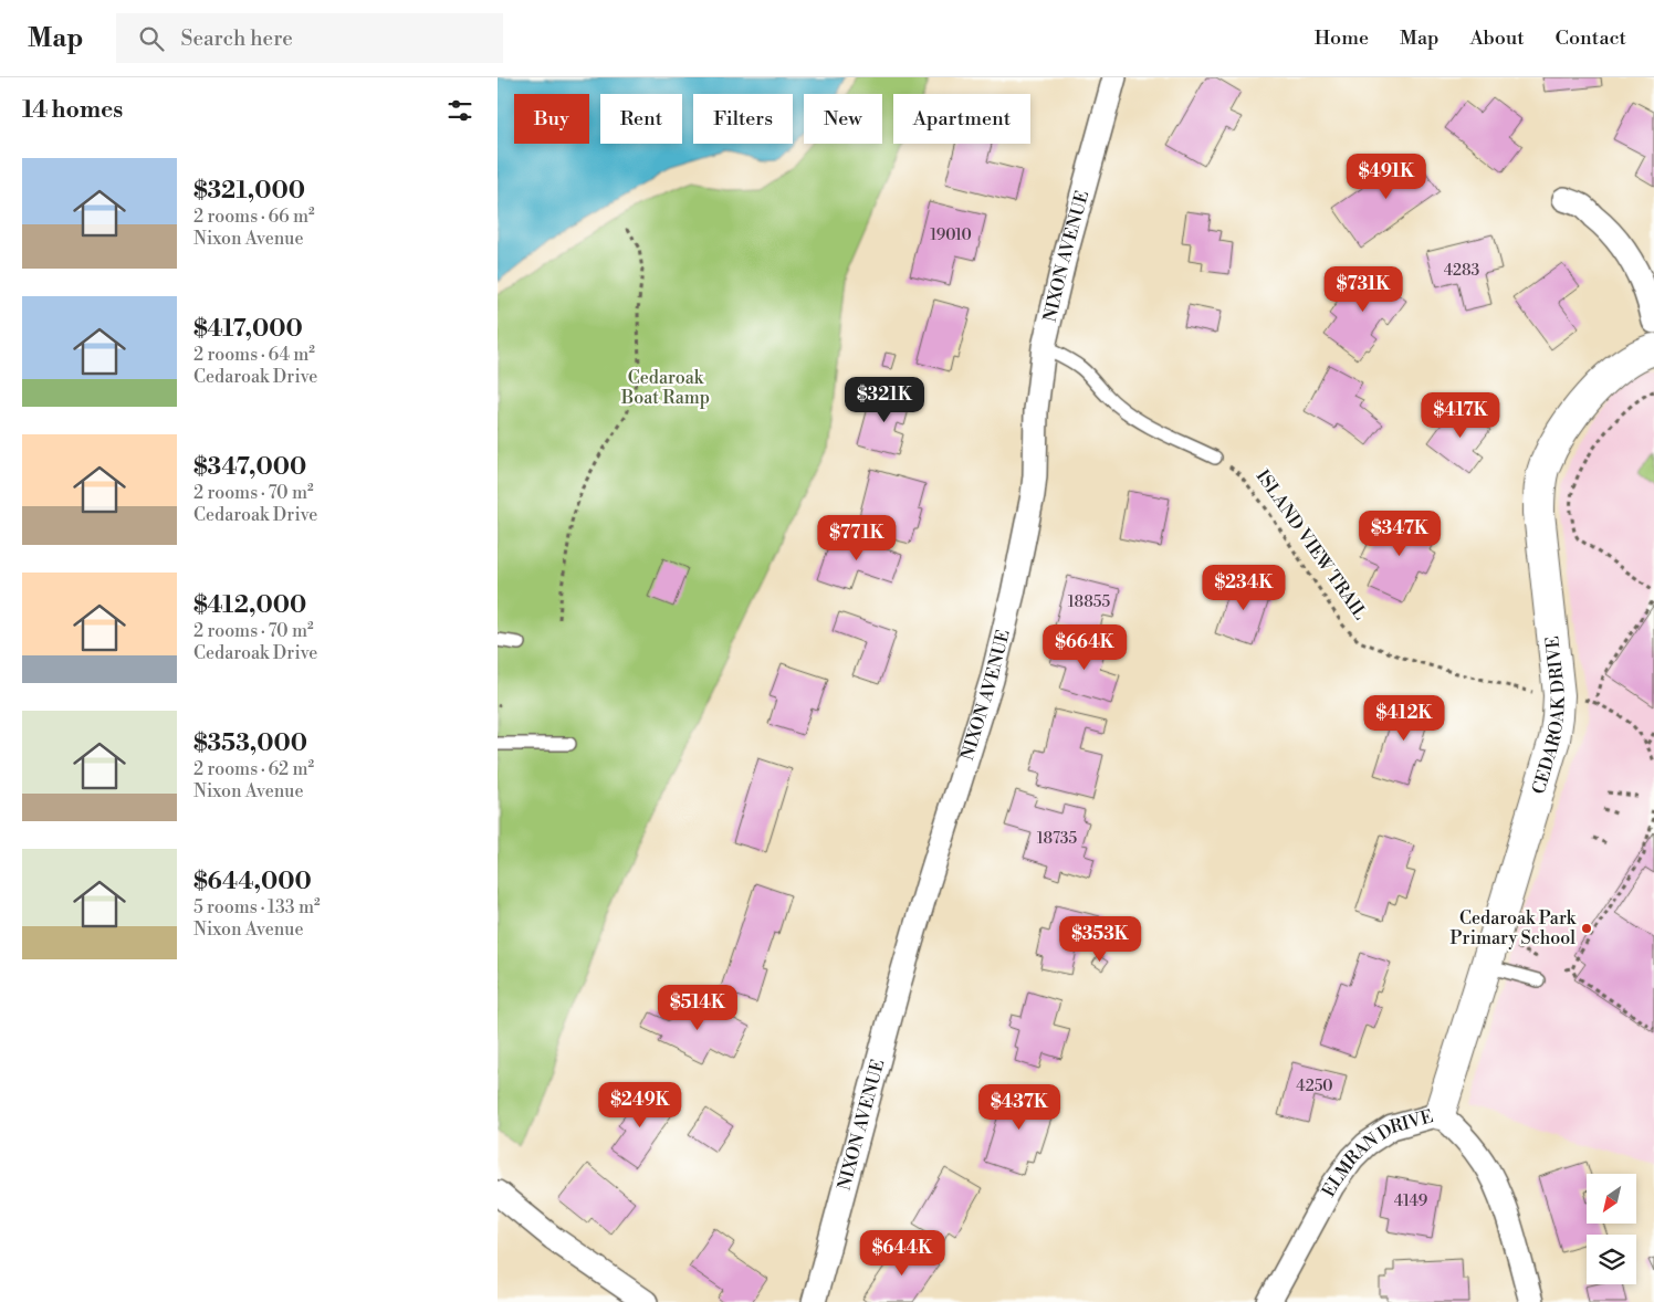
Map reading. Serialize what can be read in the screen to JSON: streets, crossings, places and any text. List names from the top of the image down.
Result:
{
  "streets": {
    "street": ["NIXON AVENUE", "CEDAROAK DRIVE", "ELMRAN DRIVE"],
    "path": ["ISLAND VIEW TRAIL"]
  },
  "crossings": [
    ["CEDAROAK DRIVE", "ELMRAN DRIVE"]
  ],
  "parks": ["Cedaroak Boat Ramp"],
  "places": ["Cedaroak Park Primary School"],
  "house_numbers": [
    "19010",
    "4283",
    "18855",
    "18735",
    "4250",
    "4149"
  ],
  "north": "bottom left",
  "page": {
    "header": "Map",
    "search": "Search here",
    "nav": [
      "Home",
      "Map",
      "About",
      "Contact"
    ],
    "heading": "14 homes",
    "chip": [
      "Buy",
      "Rent",
      "Filters",
      "New",
      "Apartment"
    ],
    "list": [
      {
        "name": "$321,000",
        "note": "2 rooms · 66 m² · Nixon Avenue"
      },
      {
        "name": "$417,000",
        "note": "2 rooms · 64 m² · Cedaroak Drive"
      },
      {
        "name": "$347,000",
        "note": "2 rooms · 70 m² · Cedaroak Drive"
      },
      {
        "name": "$412,000",
        "note": "2 rooms · 70 m² · Cedaroak Drive"
      },
      {
        "name": "$353,000",
        "note": "2 rooms · 62 m² · Nixon Avenue"
      },
      {
        "name": "$644,000",
        "note": "5 rooms · 133 m² · Nixon Avenue"
      }
    ],
    "price": [
      "$491K",
      "$731K",
      "$321K",
      "$417K",
      "$347K",
      "$771K",
      "$234K",
      "$664K",
      "$412K",
      "$353K",
      "$514K",
      "$249K",
      "$437K",
      "$644K"
    ]
  }
}
